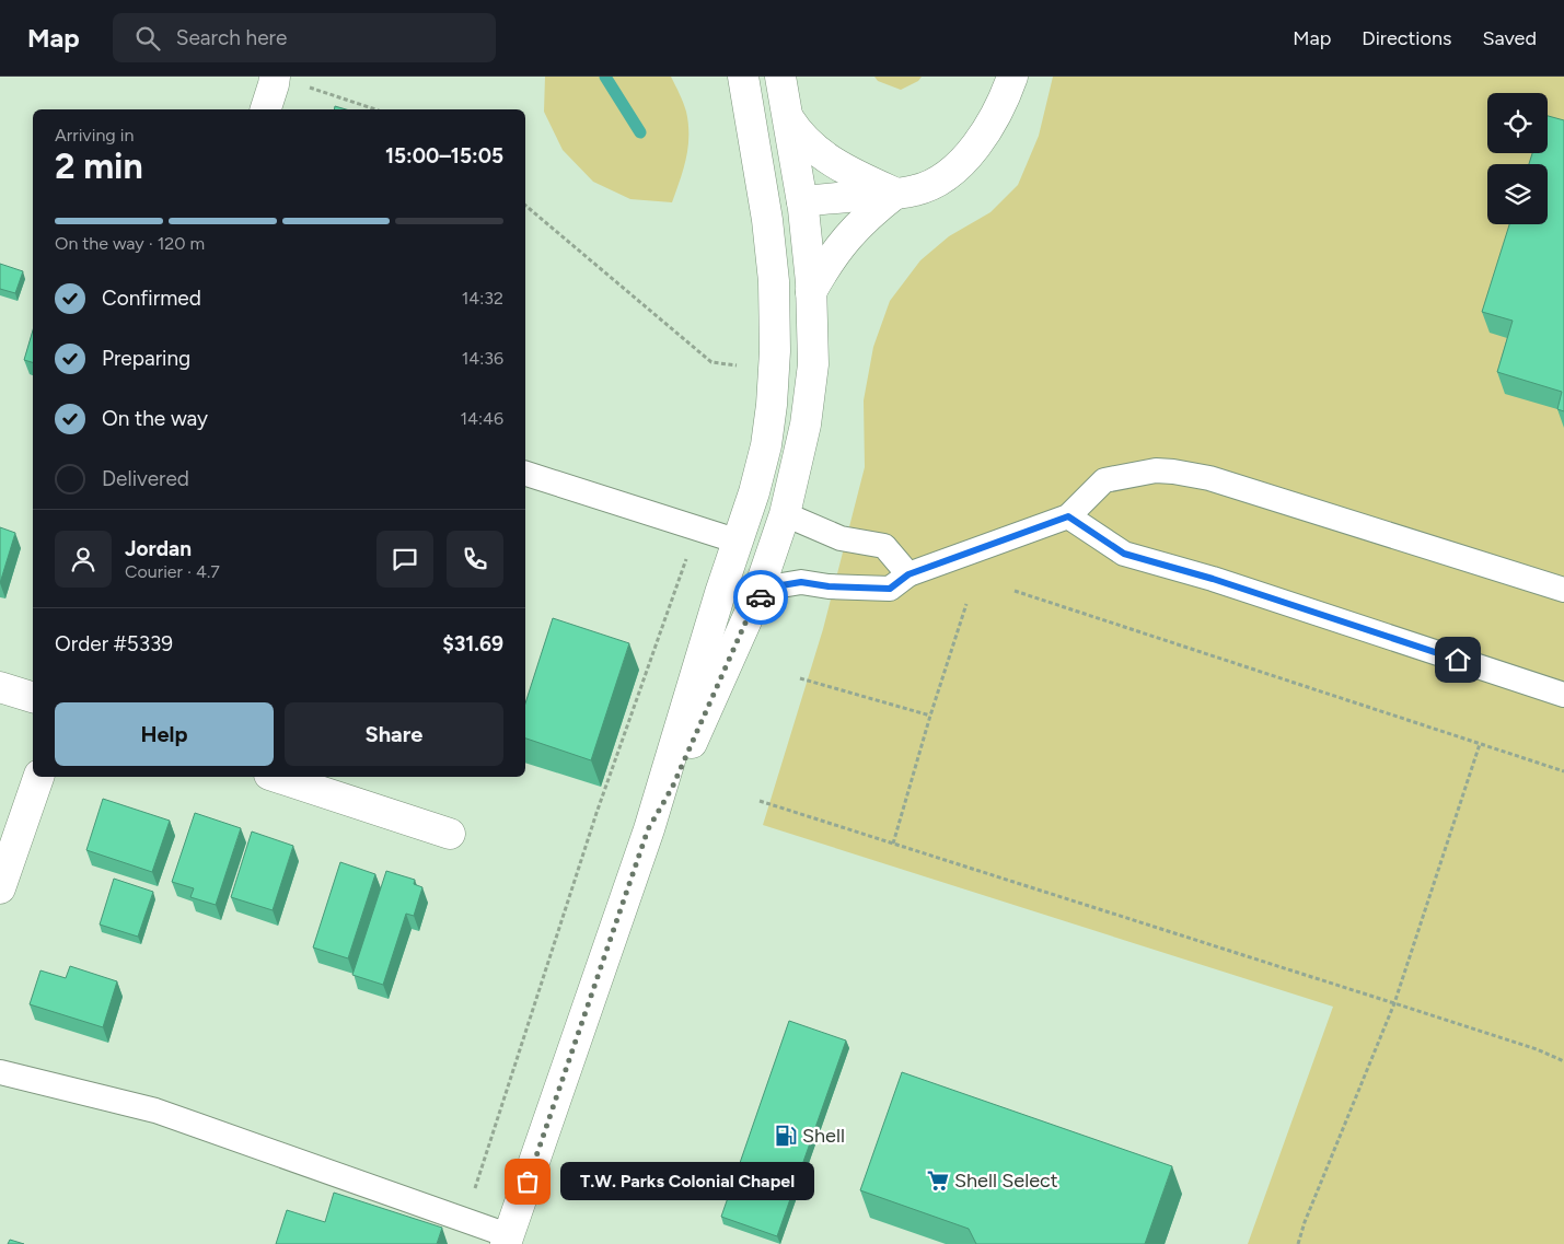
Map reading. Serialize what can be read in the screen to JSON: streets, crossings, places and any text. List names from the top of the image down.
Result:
{
  "places": {
    "fuel station": ["Shell"],
    "supermarket": ["Shell Select"],
    "other": ["T.W. Parks Colonial Chapel"]
  },
  "page": {
    "header": "Map",
    "search": "Search here",
    "nav": ["Map", "Directions", "Saved"],
    "heading": ["2 min", "Arriving in", "15:00–15:05"],
    "panel": [
      "Jordan",
      "Courier · 4.7",
      "Order #5339",
      "$31.69"
    ],
    "bar": "On the way · 120 m",
    "list": [
      ["Confirmed", "14:32"],
      ["Preparing", "14:36"],
      ["On the way", "14:46"],
      "Delivered"
    ],
    "buttons": ["Help", "Share"],
    "bubble": "T.W. Parks Colonial Chapel"
  }
}
